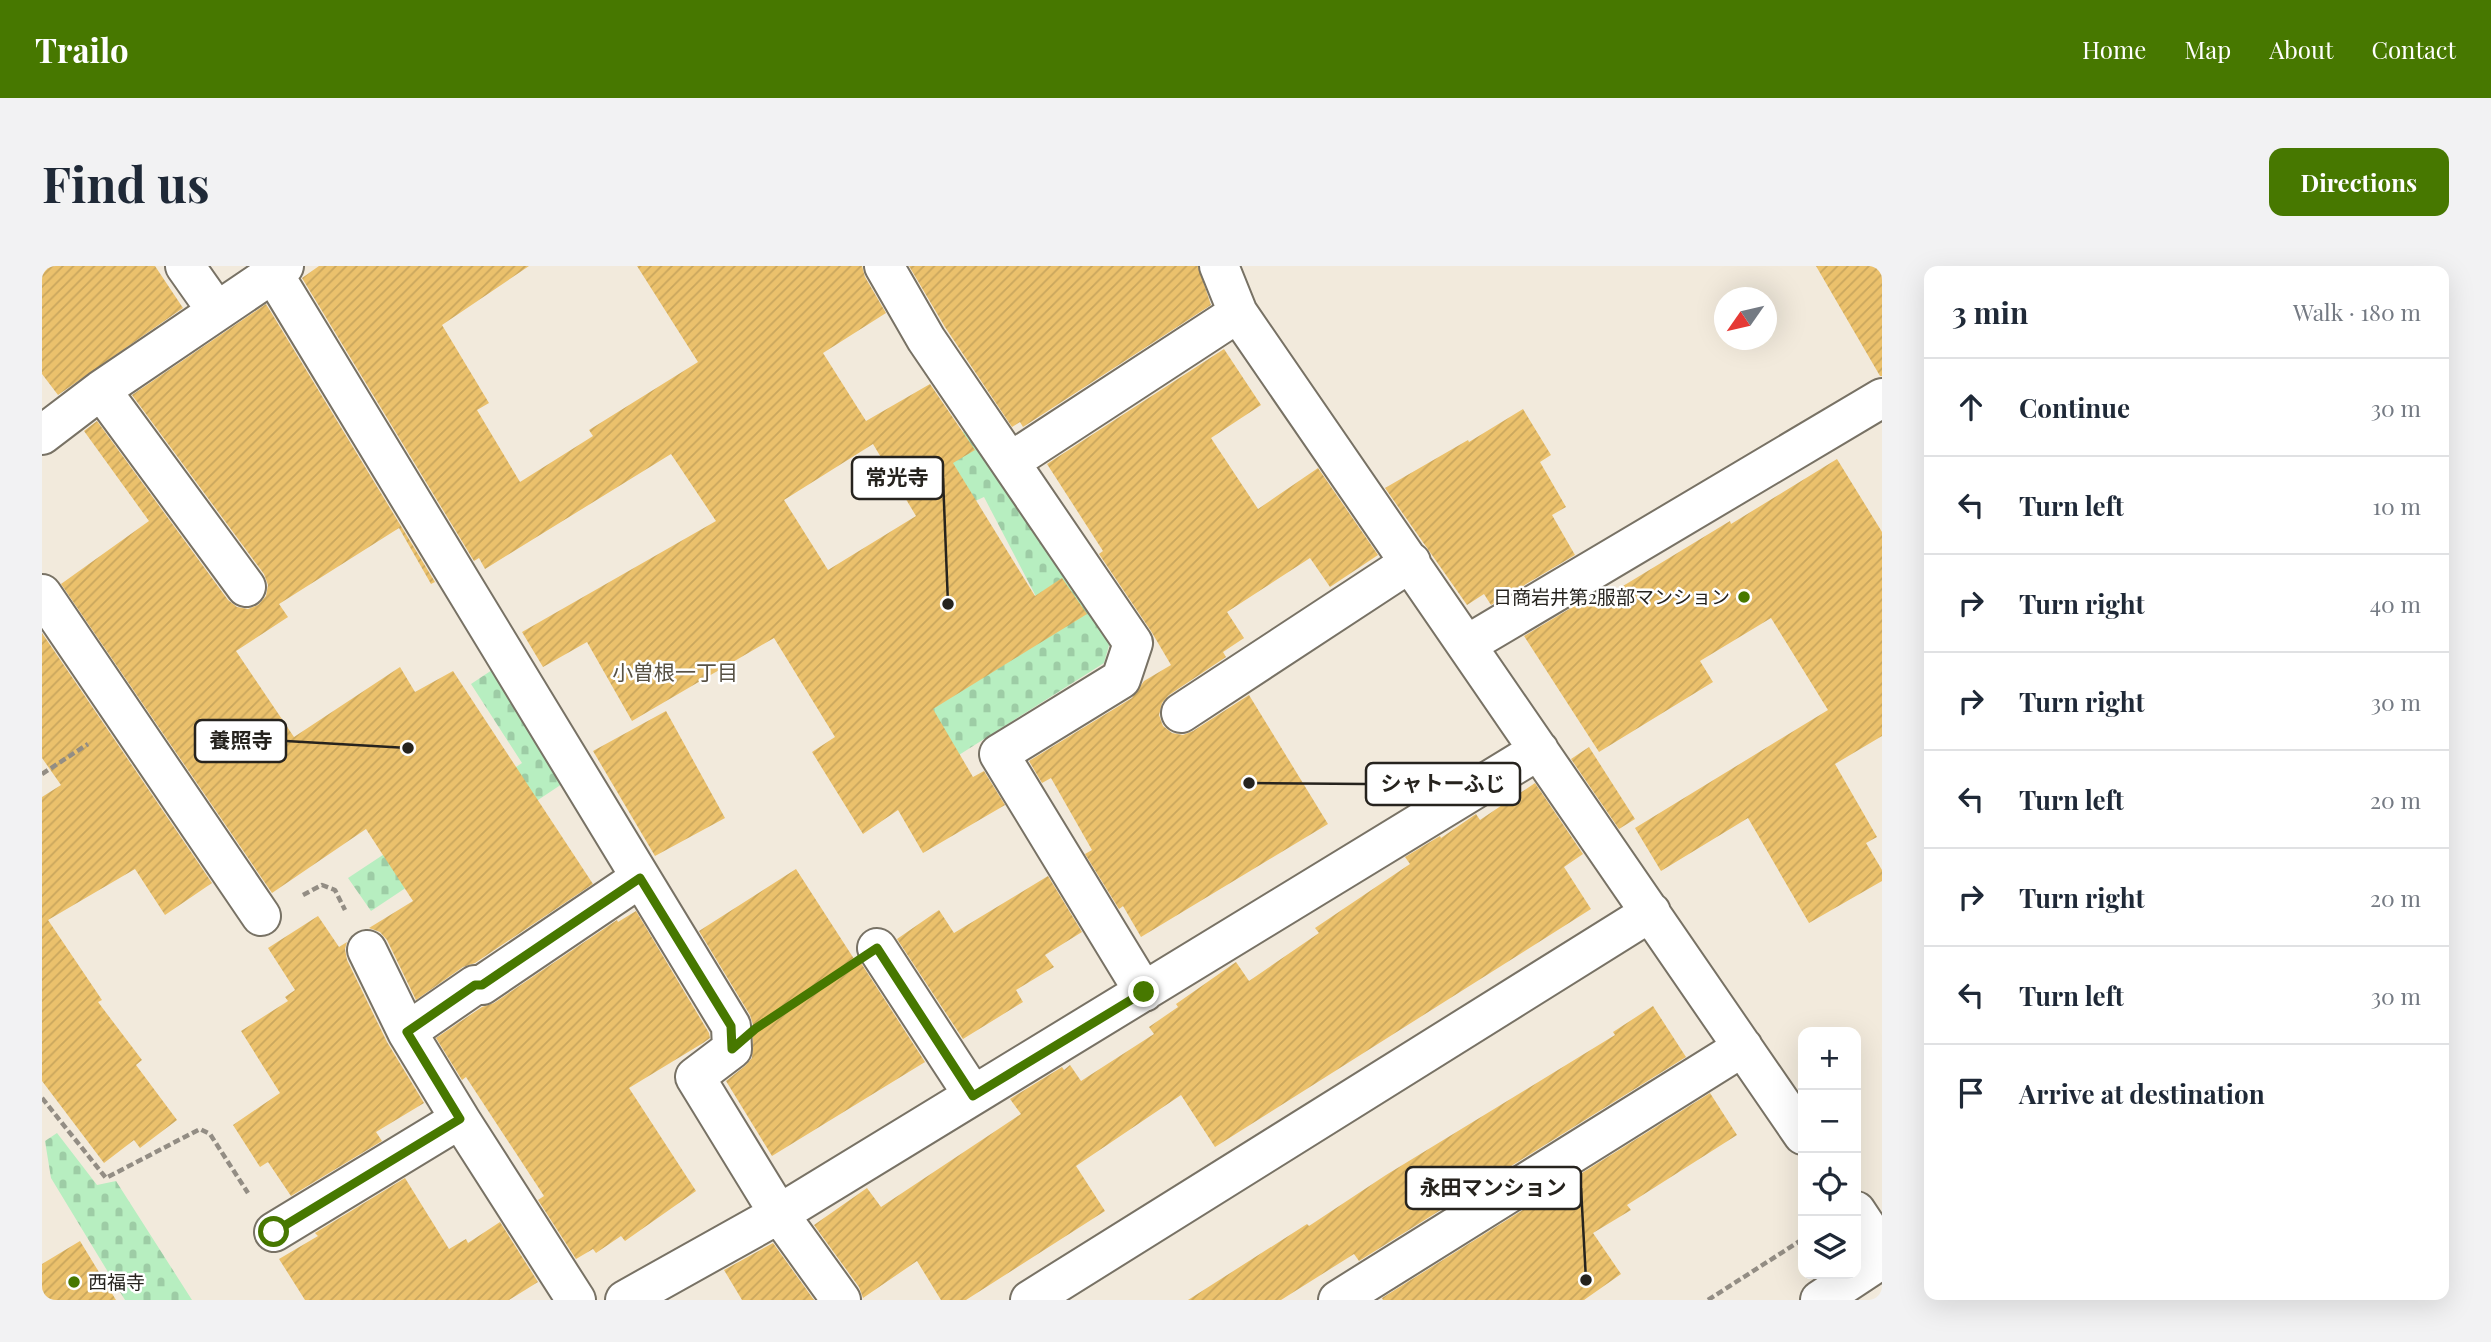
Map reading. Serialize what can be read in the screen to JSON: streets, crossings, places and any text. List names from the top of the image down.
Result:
{
  "districts": ["小曽根一丁目"],
  "places": [
    "日商岩井第2服部マンション",
    "常光寺",
    "養照寺",
    "シャトーふじ",
    "永田マンション",
    "西福寺"
  ],
  "north": "bottom left",
  "page": {
    "header": "Trailo",
    "nav": [
      "Home",
      "Map",
      "About",
      "Contact"
    ],
    "buttons": "Directions",
    "title": "Find us",
    "heading": ["3 min", "Walk · 180 m"],
    "list": [
      ["Continue", "30 m"],
      ["Turn left", "10 m"],
      ["Turn right", "40 m"],
      ["Turn right", "30 m"],
      ["Turn left", "20 m"],
      ["Turn right", "20 m"],
      ["Turn left", "30 m"],
      "Arrive at destination"
    ],
    "map_buttons": ["+", "−"]
  }
}
